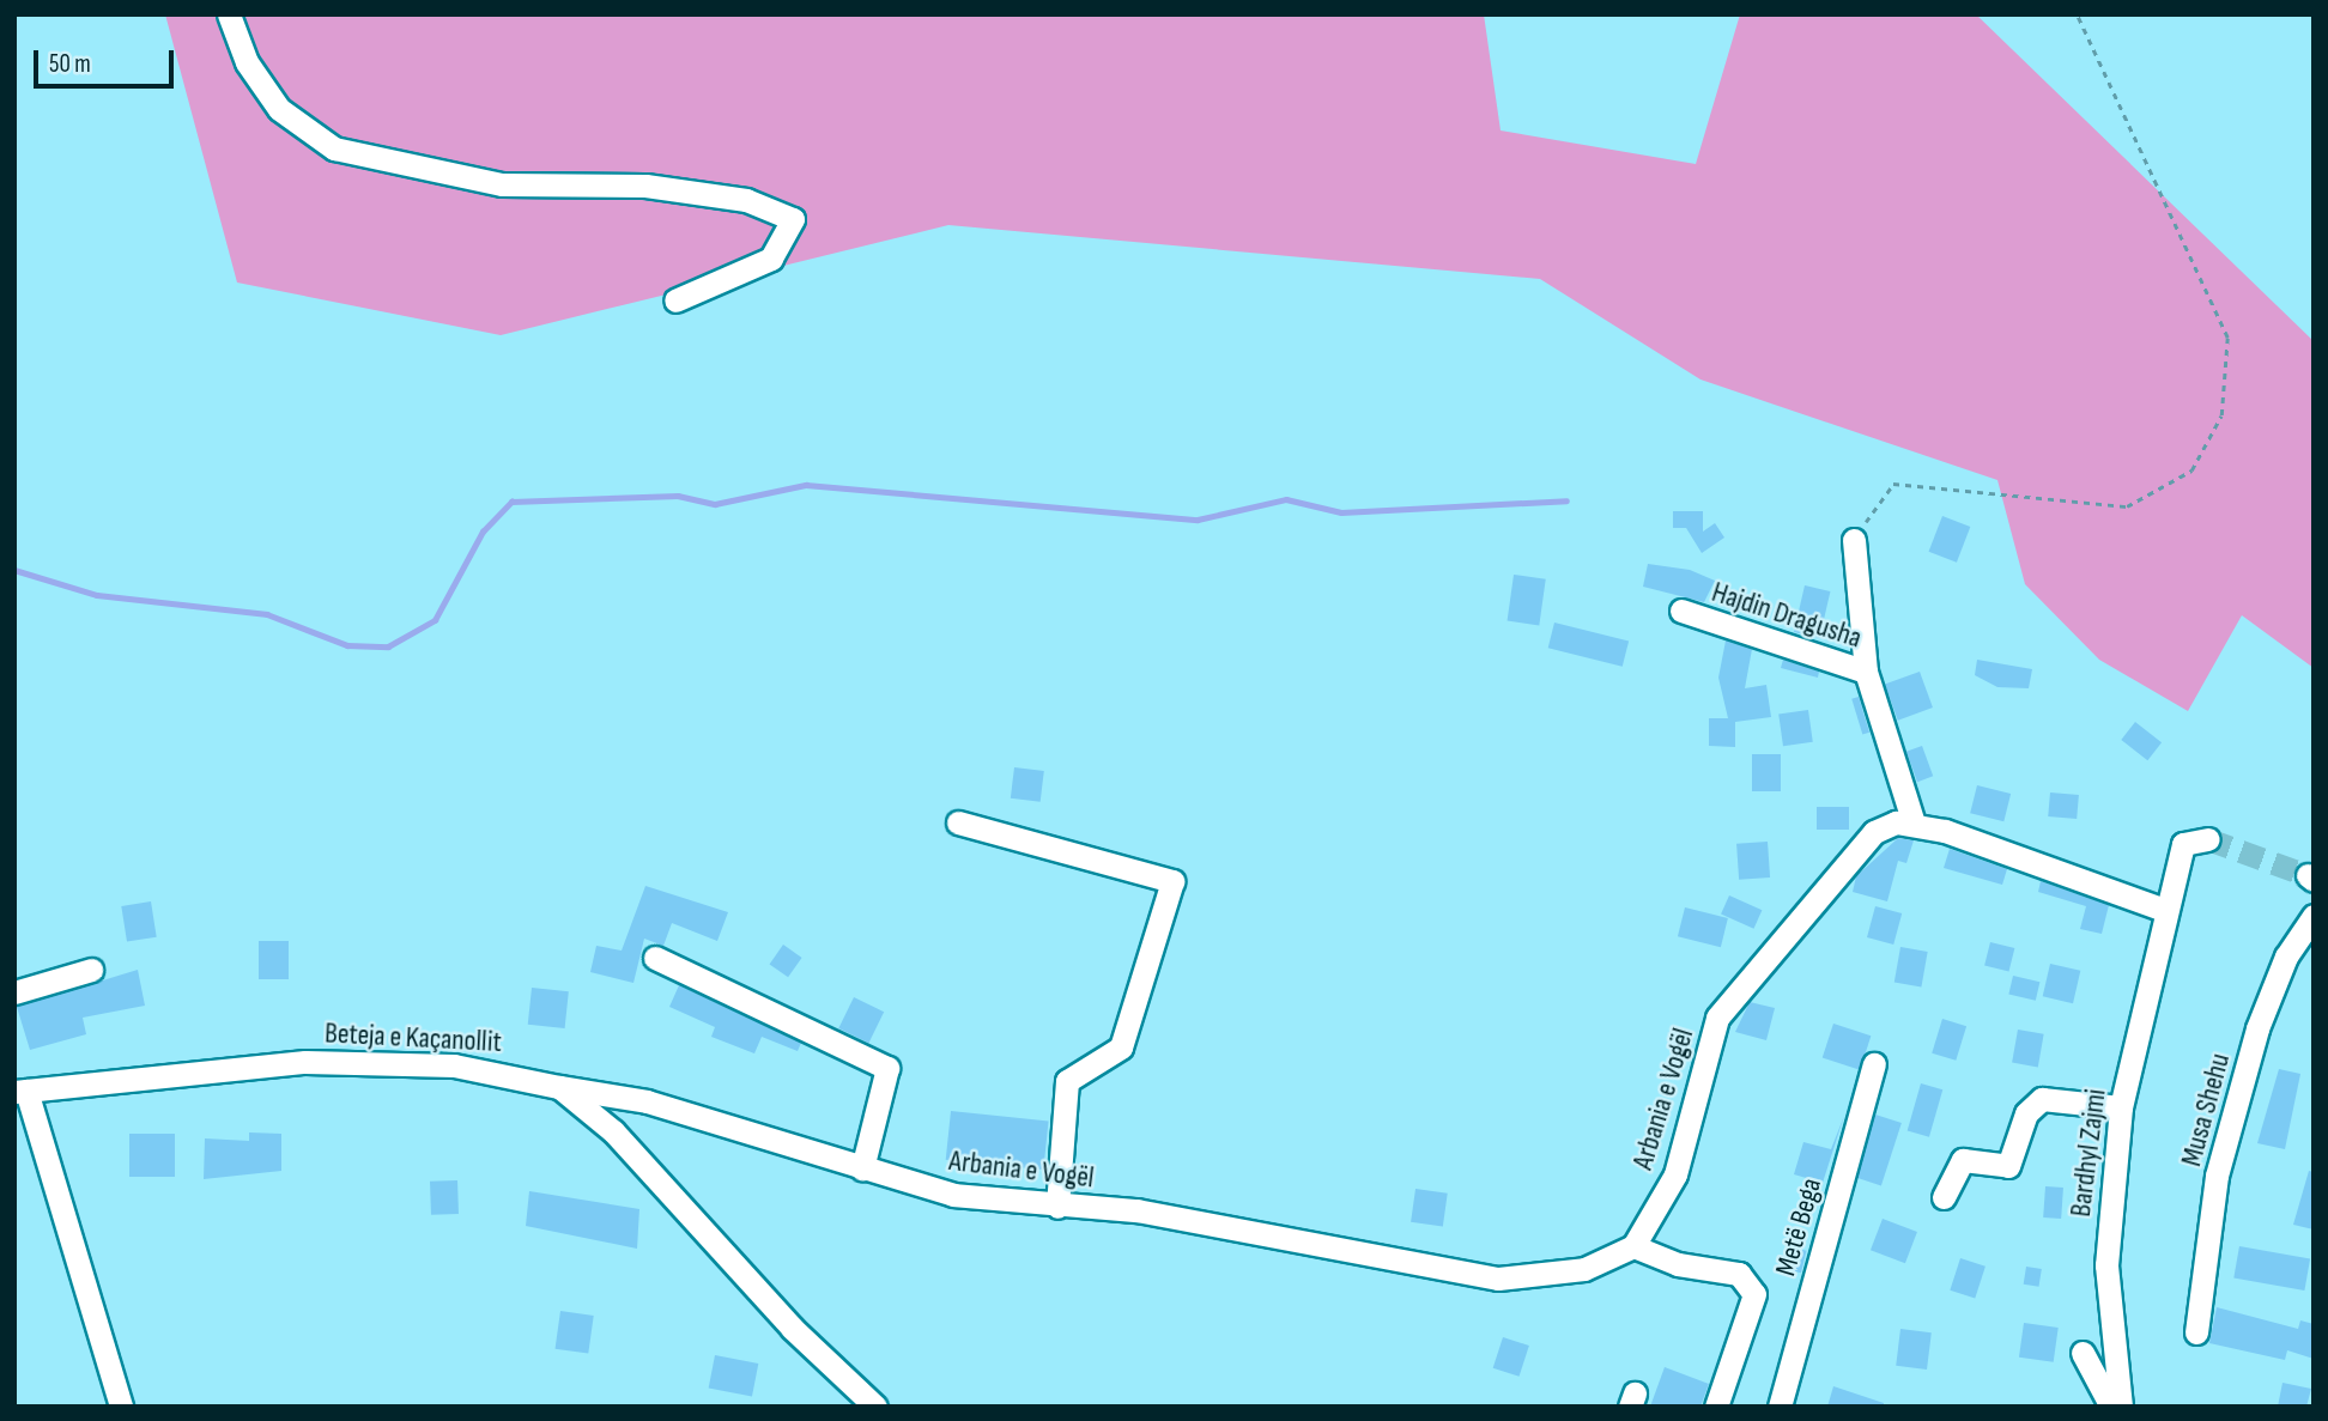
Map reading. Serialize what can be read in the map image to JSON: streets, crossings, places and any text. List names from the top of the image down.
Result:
{
  "streets": {
    "street": [
      "Hajdin Dragusha",
      "Beteja e Kaçanollit",
      "Arbania e Vogël",
      "Musa Shehu",
      "Bardhyl Zajmi",
      "Metë Bega"
    ]
  },
  "crossings": [
    ["Hajdin Dragusha", "Arbania e Vogël"],
    ["Beteja e Kaçanollit", "Arbania e Vogël"]
  ],
  "scale_bar": "50 m"
}
